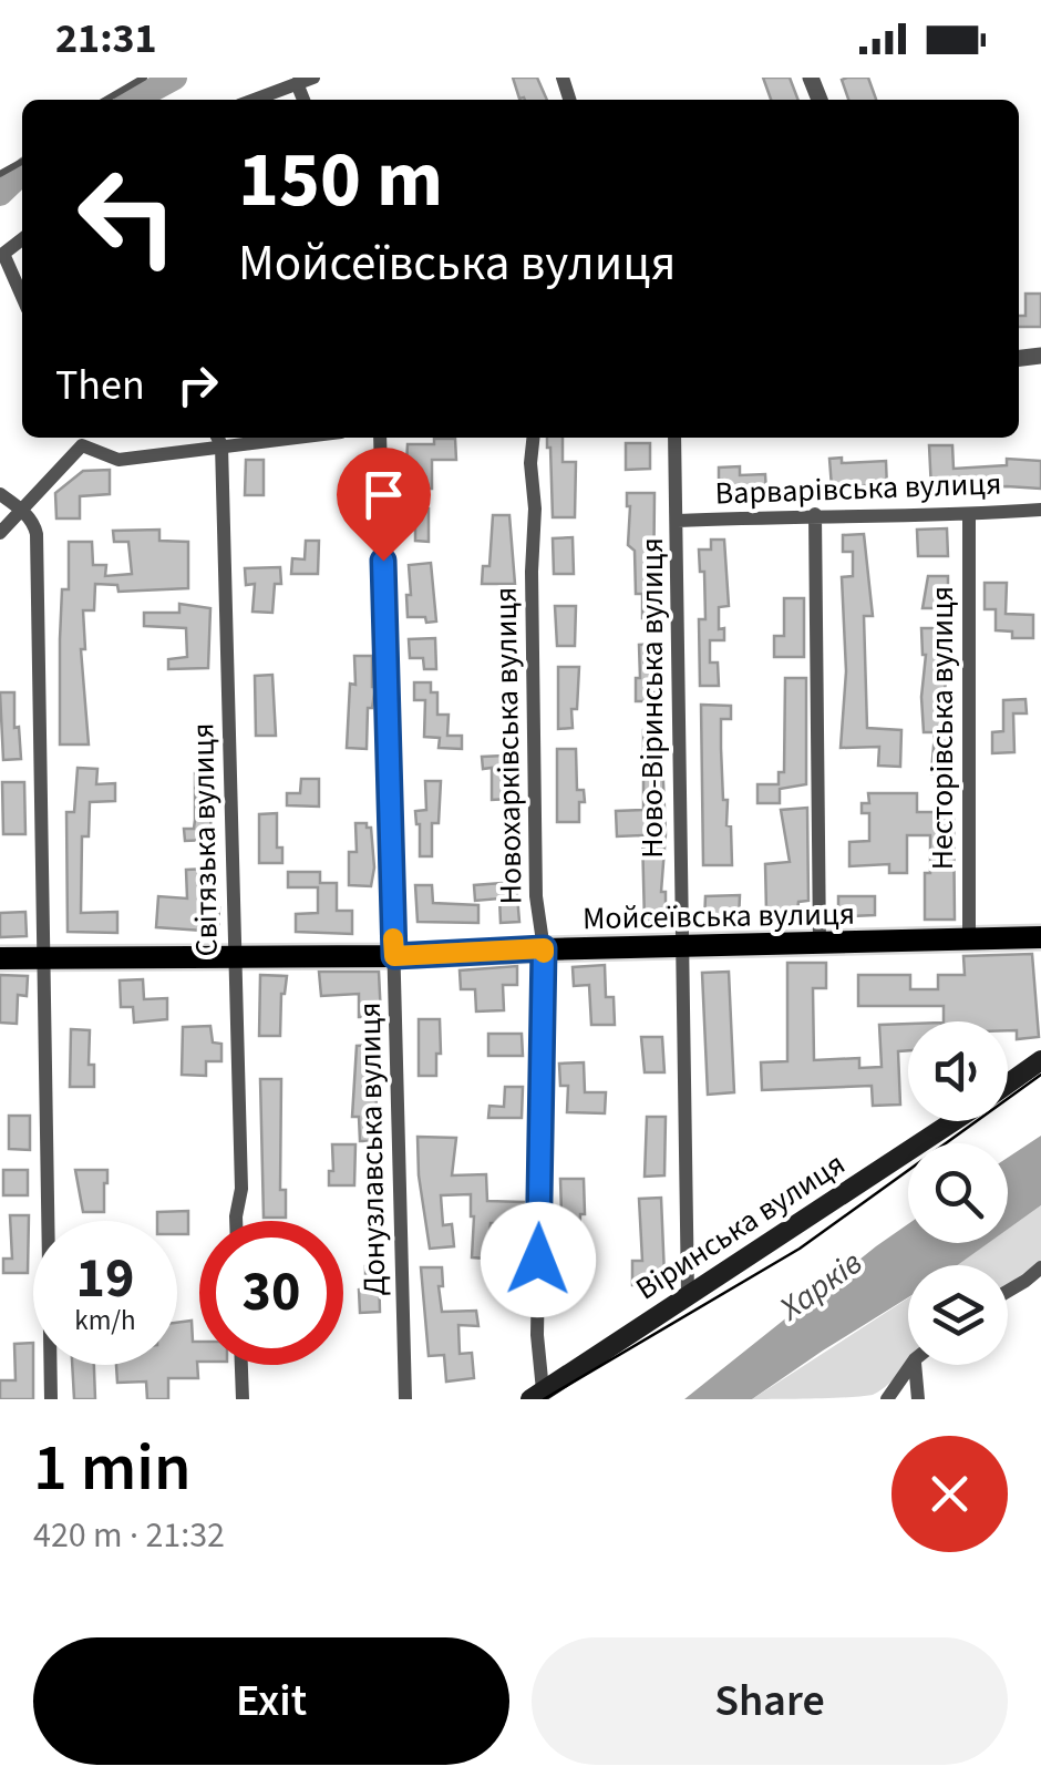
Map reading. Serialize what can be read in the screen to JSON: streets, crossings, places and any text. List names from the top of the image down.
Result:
{
  "streets": {
    "main road": ["Мойсеївська вулиця", "Віринська вулиця"],
    "street": [
      "Варварівська вулиця",
      "Ново-Віринська вулиця",
      "Несторівська вулиця",
      "Новохарківська вулиця",
      "Світязька вулиця",
      "Донузлавська вулиця"
    ]
  },
  "crossings": [
    ["Варварівська вулиця", "Ново-Віринська вулиця"],
    ["Варварівська вулиця", "Несторівська вулиця"],
    ["Ново-Віринська вулиця", "Мойсеївська вулиця"],
    ["Ново-Віринська вулиця", "Віринська вулиця"],
    ["Несторівська вулиця", "Мойсеївська вулиця"],
    ["Новохарківська вулиця", "Мойсеївська вулиця"],
    ["Новохарківська вулиця", "Віринська вулиця"],
    ["Світязька вулиця", "Мойсеївська вулиця"],
    ["Мойсеївська вулиця", "Донузлавська вулиця"]
  ],
  "water": ["Харків"],
  "page": {
    "status": "21:31",
    "turn": ["150 m", "Мойсеївська вулиця"],
    "then": "Then",
    "speed": "19 km/h",
    "limit": "30",
    "heading": ["1 min", "420 m · 21:32"],
    "buttons": ["Exit", "Share"]
  }
}
